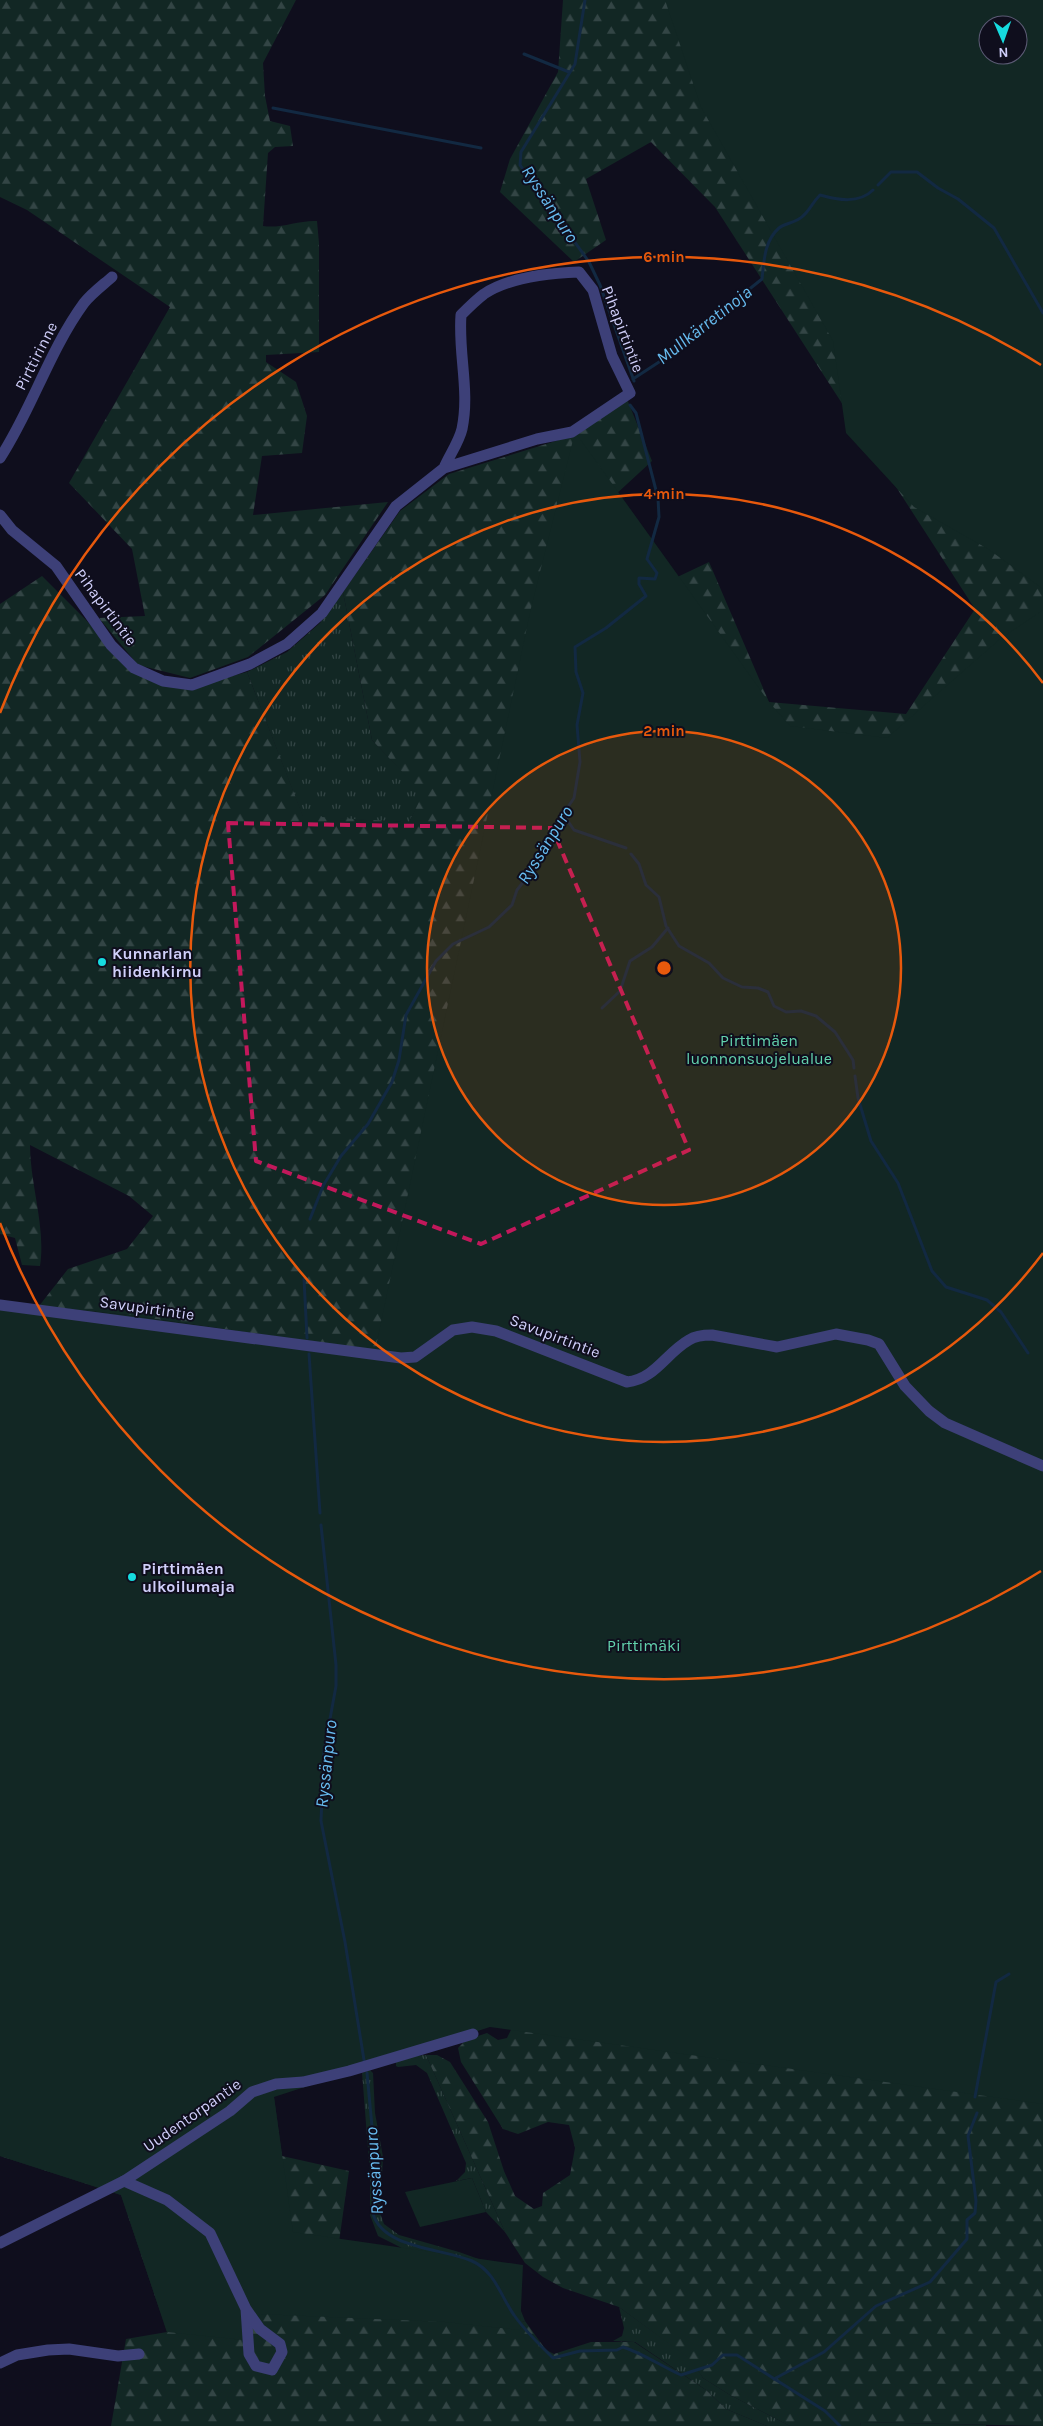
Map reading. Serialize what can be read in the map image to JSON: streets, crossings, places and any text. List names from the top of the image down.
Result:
{
  "streets": {
    "street": [
      "Pihapirtintie",
      "Pirttirinne",
      "Savupirtintie",
      "Uudentorpantie"
    ]
  },
  "water": ["Ryssänpuro", "Mullkärretinoja"],
  "parks": ["Pirttimäen luonnonsuojelualue", "Pirttimäki"],
  "places": ["Kunnarlan hiidenkirnu", "Pirttimäen ulkoilumaja"],
  "north": "bottom",
  "rings": ["6 min", "4 min", "2 min"]
}
